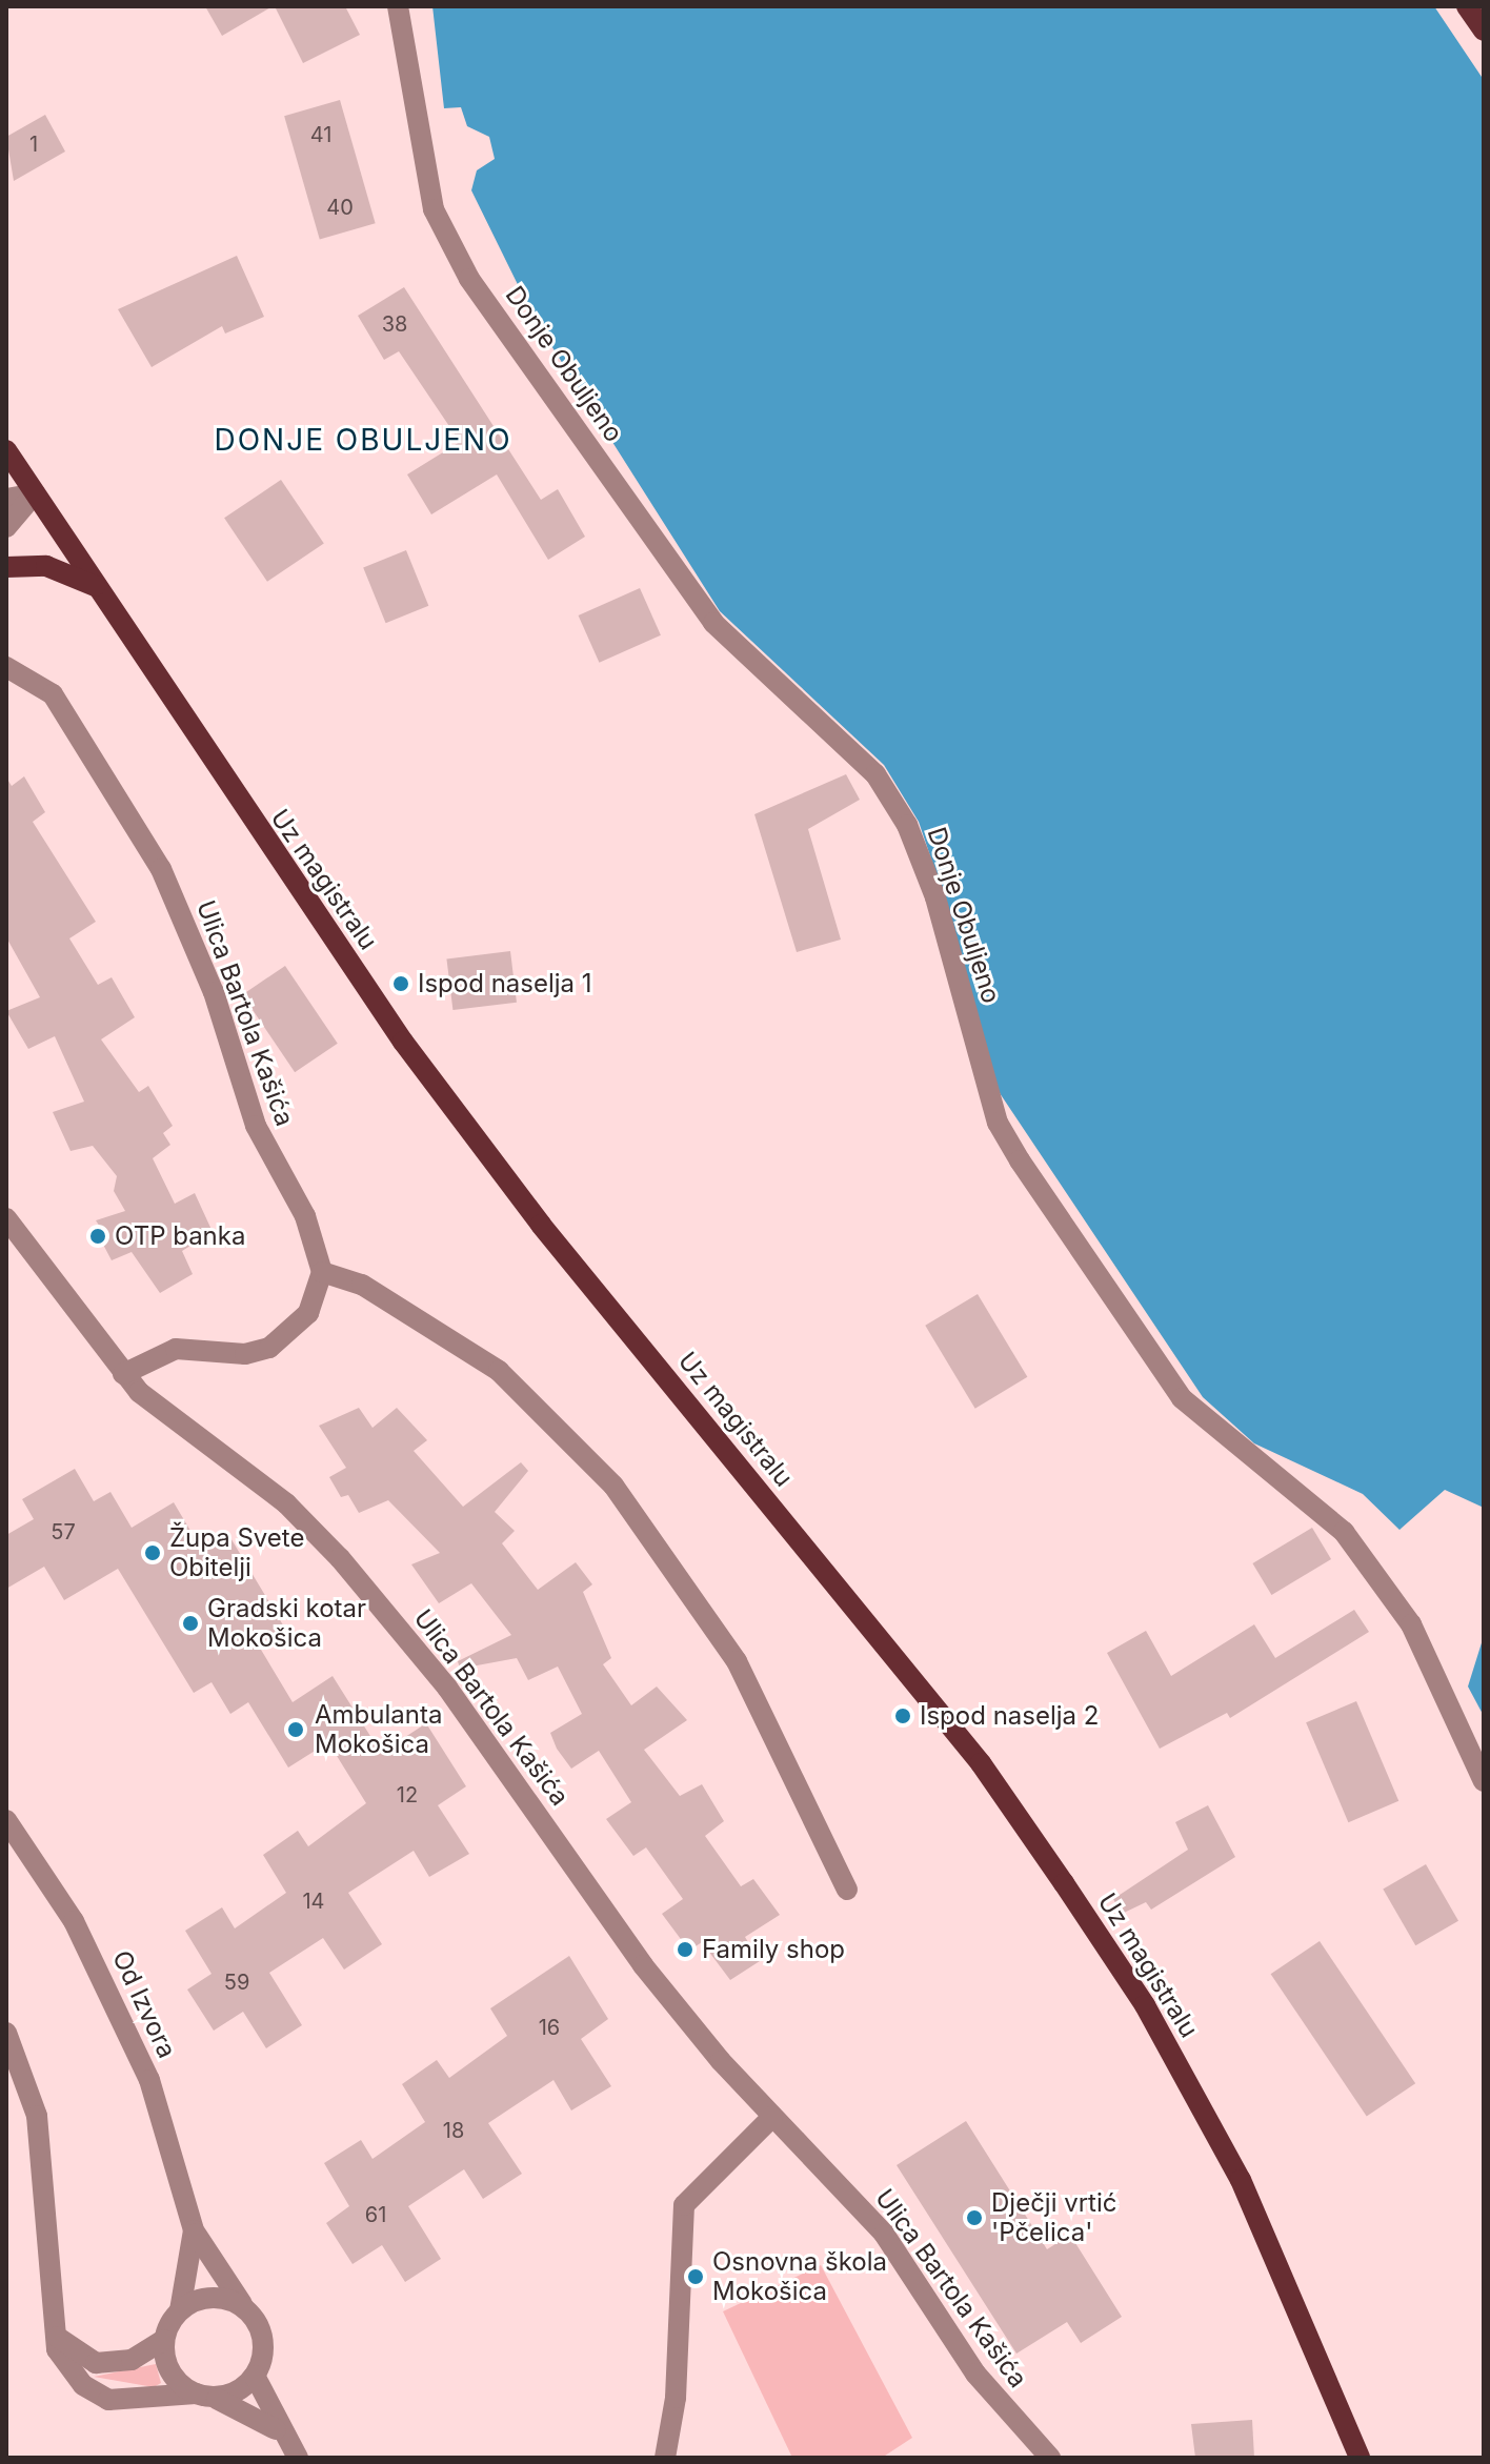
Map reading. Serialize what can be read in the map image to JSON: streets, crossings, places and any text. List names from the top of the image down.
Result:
{
  "streets": {
    "main road": ["Uz magistralu"],
    "street": ["Donje Obuljeno", "Ulica Bartola Kašića", "Od Izvora"]
  },
  "districts": ["DONJE OBULJENO"],
  "places": [
    "Ispod naselja 1",
    "OTP banka",
    "Župa Svete Obitelji",
    "Gradski kotar Mokošica",
    "Ispod naselja 2",
    "Ambulanta Mokošica",
    "Family shop",
    "Dječji vrtić 'Pčelica'",
    "Osnovna škola Mokošica"
  ],
  "house_numbers": [
    "41",
    "1",
    "40",
    "38",
    "57",
    "12",
    "14",
    "59",
    "16",
    "18",
    "61"
  ]
}
